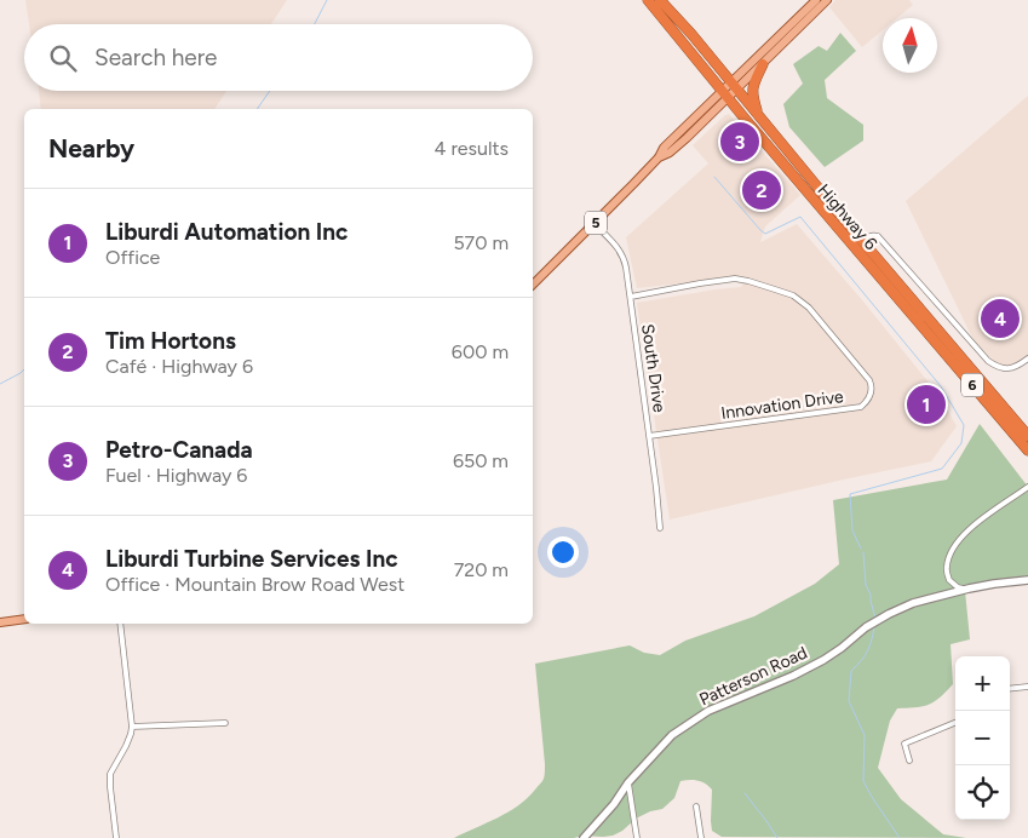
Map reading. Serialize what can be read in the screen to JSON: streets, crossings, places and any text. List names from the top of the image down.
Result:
{
  "streets": {
    "highway": ["Highway 6", "6"],
    "main road": ["5"],
    "street": ["South Drive", "Innovation Drive", "Patterson Road"]
  },
  "crossings": [
    ["Highway 6", "5"],
    ["5", "South Drive"],
    ["South Drive", "Innovation Drive"]
  ],
  "north": "top",
  "page": {
    "search": "Search here",
    "heading": ["Nearby", "4 results"],
    "pins": [
      "3",
      "2",
      "4",
      "1"
    ],
    "list": [
      {
        "mark": "1",
        "name": "Liburdi Automation Inc",
        "note": "Office",
        "value": "570 m"
      },
      {
        "mark": "2",
        "name": "Tim Hortons",
        "note": "Café · Highway 6",
        "value": "600 m"
      },
      {
        "mark": "3",
        "name": "Petro-Canada",
        "note": "Fuel · Highway 6",
        "value": "650 m"
      },
      {
        "mark": "4",
        "name": "Liburdi Turbine Services Inc",
        "note": "Office · Mountain Brow Road West",
        "value": "720 m"
      }
    ],
    "map_buttons": ["+", "−"]
  }
}
